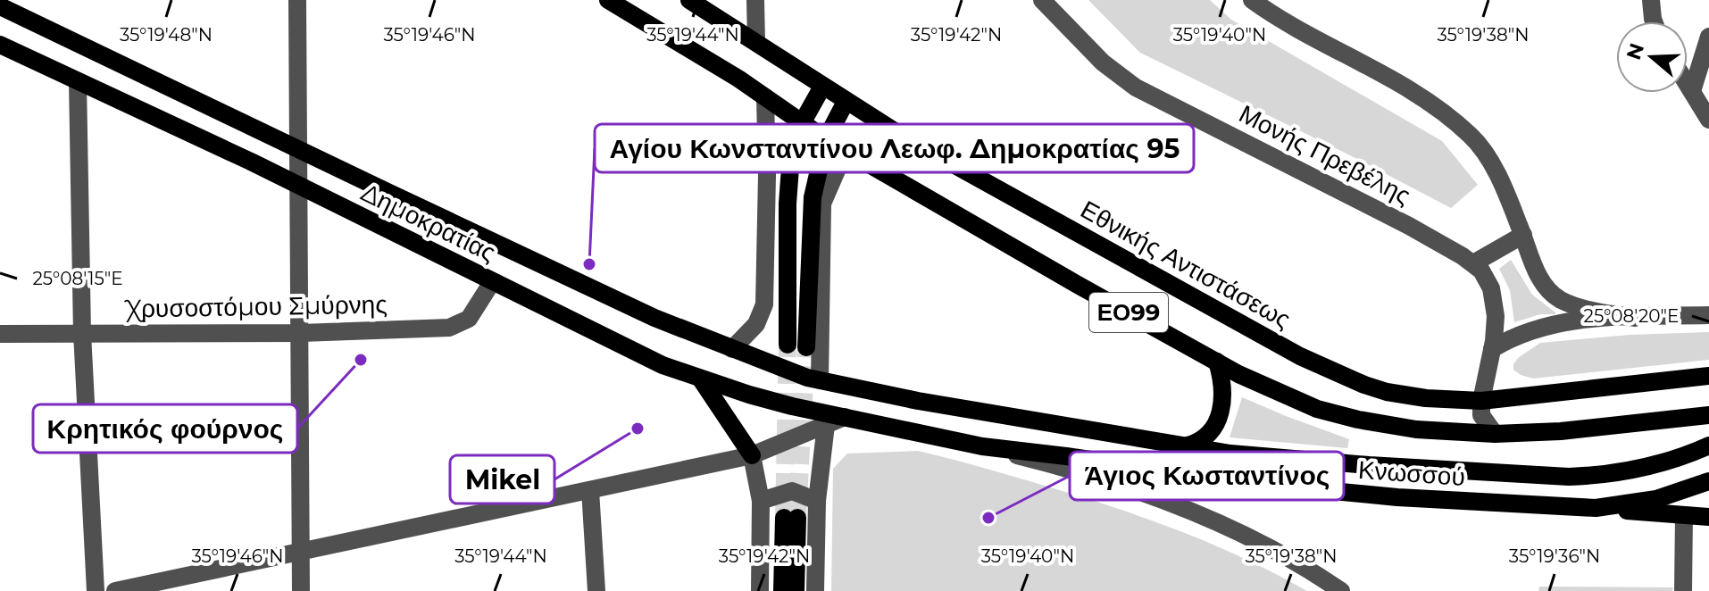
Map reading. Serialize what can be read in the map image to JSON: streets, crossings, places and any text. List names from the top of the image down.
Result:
{
  "streets": {
    "main road": [
      "Δημοκρατίας",
      "Εθνικής Αντιστάσεως",
      "ΕΟ99",
      "Κνωσσού"
    ],
    "street": ["Μονής Πρεβέλης", "Χρυσοστόμου Σμύρνης"]
  },
  "crossings": [
    ["Μονής Πρεβέλης", "Εθνικής Αντιστάσεως"],
    ["Δημοκρατίας", "Χρυσοστόμου Σμύρνης"],
    ["Δημοκρατίας", "Κνωσσού"]
  ],
  "places": [
    "Αγίου Κωνσταντίνου Λεωφ. Δημοκρατίας 95",
    "Κρητικός φούρνος",
    "Mikel",
    "Άγιος Κωσταντίνος"
  ],
  "north": "left",
  "coordinates": [
    "35°19'48\"N",
    "35°19'46\"N",
    "35°19'44\"N",
    "35°19'42\"N",
    "35°19'40\"N",
    "35°19'38\"N",
    "25°08'15\"E",
    "25°08'20\"E",
    "35°19'36\"N"
  ]
}
